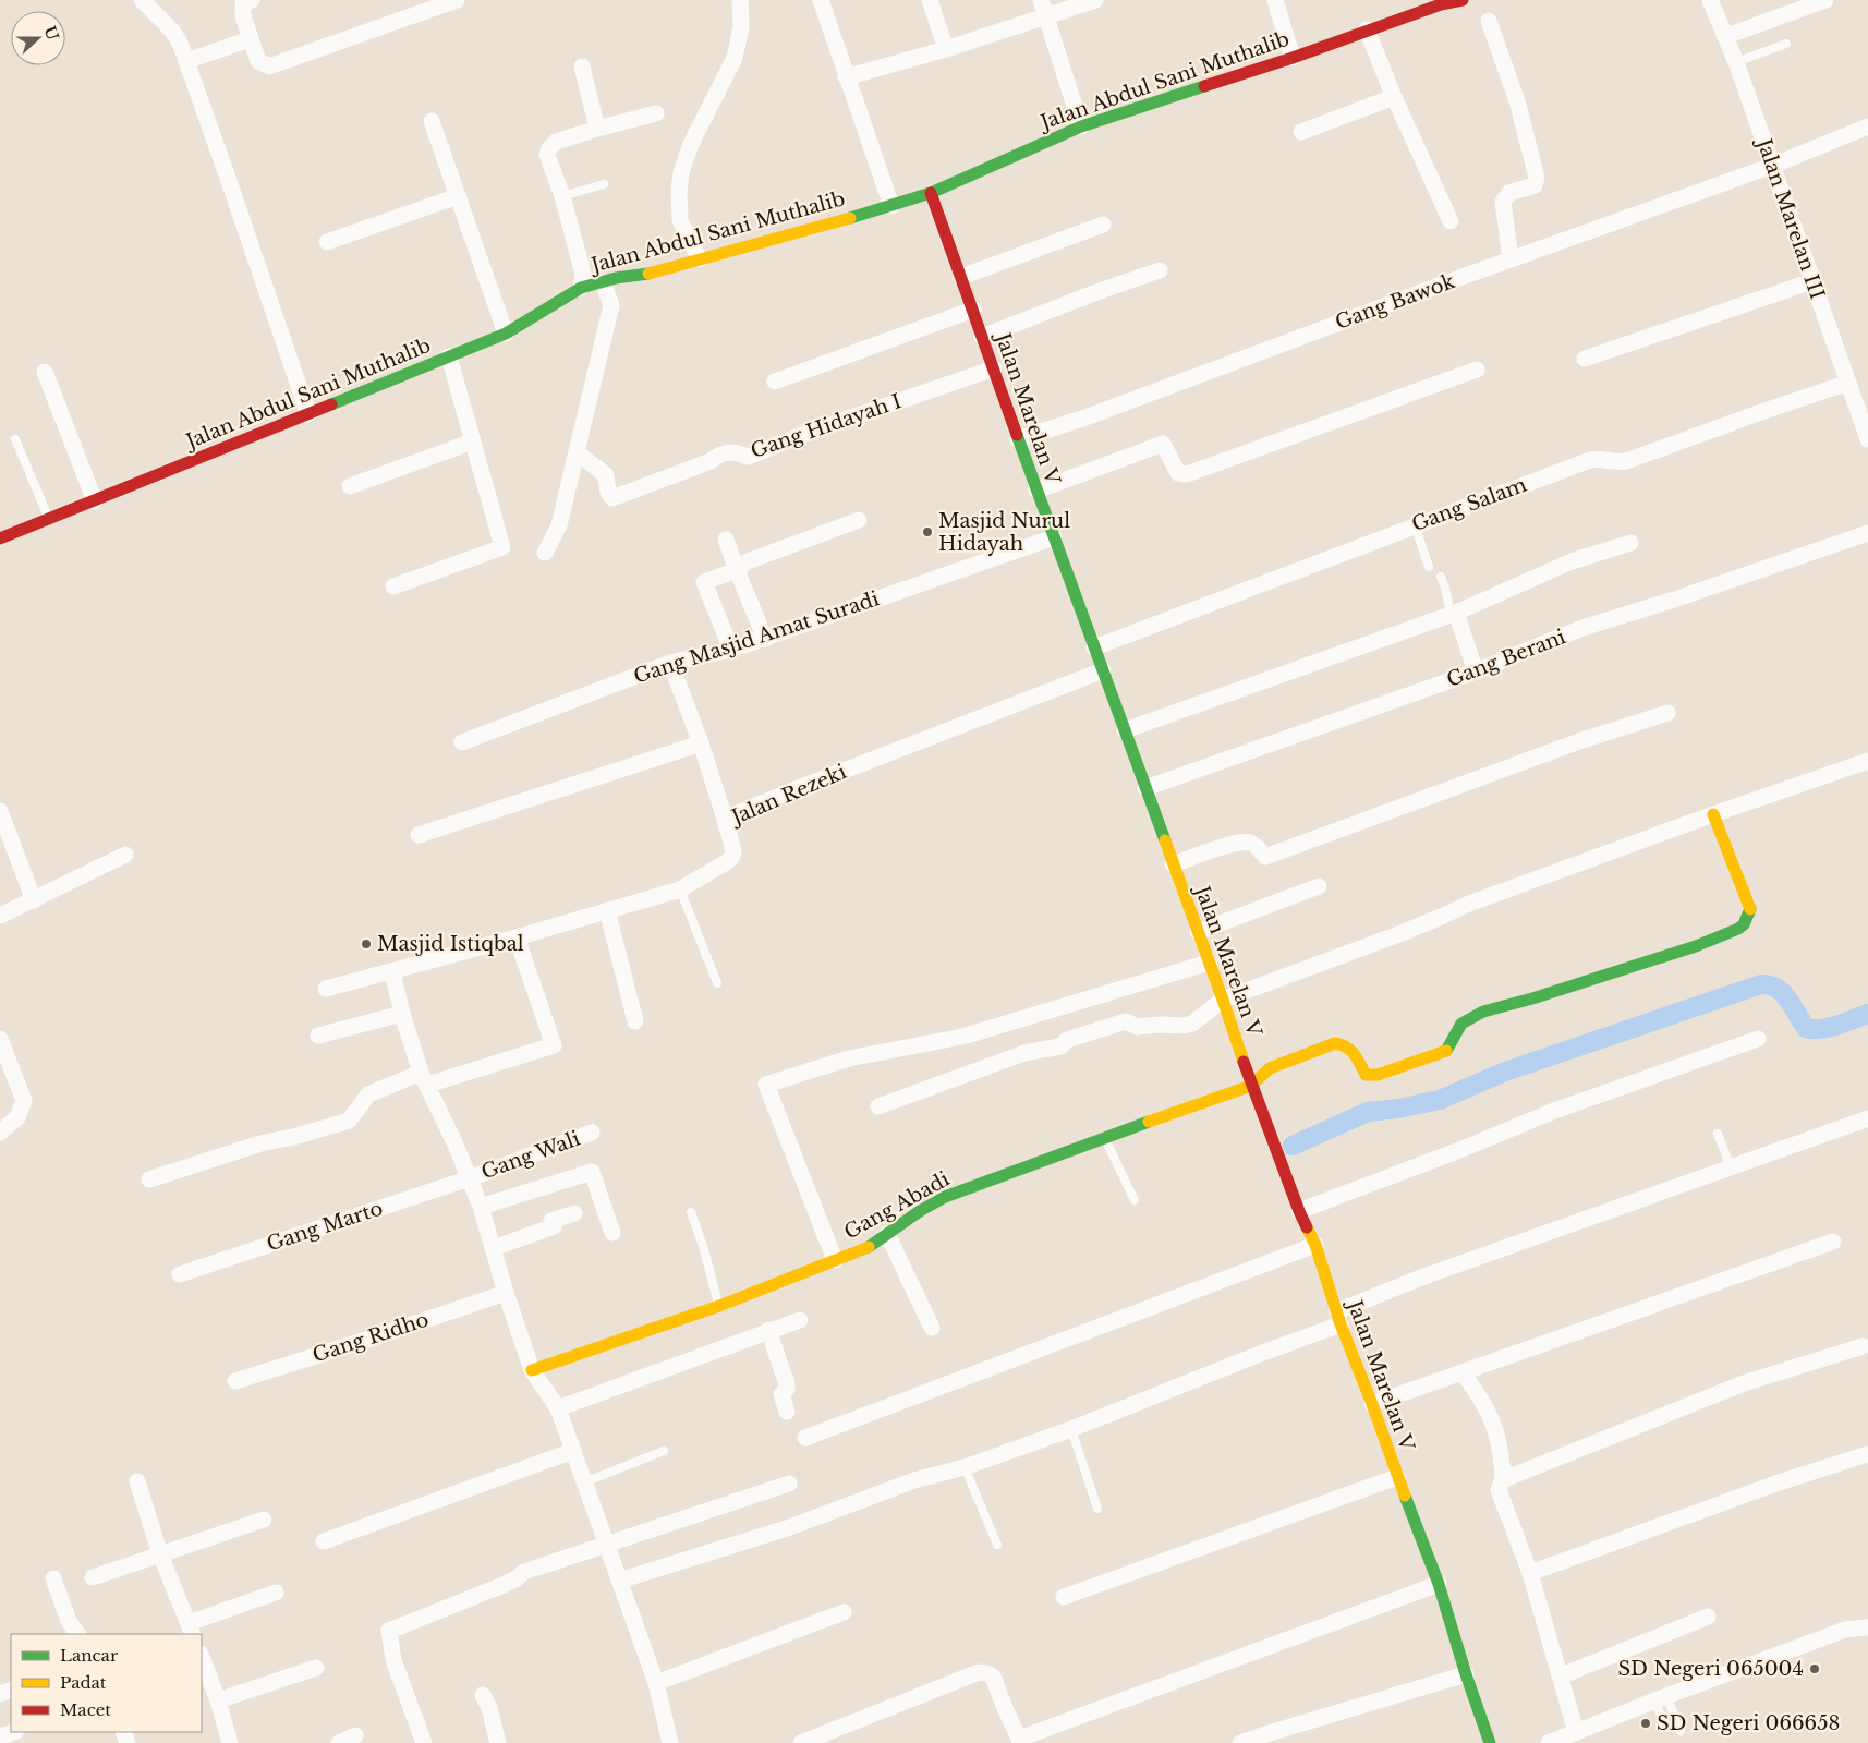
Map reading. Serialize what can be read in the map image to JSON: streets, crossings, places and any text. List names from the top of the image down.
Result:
{
  "streets": {
    "street": [
      "Jalan Abdul Sani Muthalib",
      "Jalan Marelan III",
      "Gang Bawok",
      "Jalan Marelan V",
      "Gang Hidayah I",
      "Gang Salam",
      "Gang Masjid Amat Suradi",
      "Gang Berani",
      "Jalan Rezeki",
      "Gang Wali",
      "Gang Abadi",
      "Gang Marto",
      "Gang Ridho"
    ]
  },
  "crossings": [
    ["Jalan Abdul Sani Muthalib", "Jalan Marelan V"],
    ["Jalan Marelan III", "Gang Bawok"],
    ["Jalan Marelan III", "Gang Salam"],
    ["Gang Bawok", "Jalan Marelan V"],
    ["Jalan Marelan V", "Gang Hidayah I"],
    ["Jalan Marelan V", "Gang Salam"],
    ["Jalan Marelan V", "Gang Masjid Amat Suradi"],
    ["Jalan Marelan V", "Gang Berani"],
    ["Jalan Marelan V", "Jalan Rezeki"],
    ["Jalan Marelan V", "Gang Abadi"],
    ["Gang Wali", "Gang Marto"]
  ],
  "places": [
    "Masjid Nurul Hidayah",
    "Masjid Istiqbal",
    "SD Negeri 065004",
    "SD Negeri 066658"
  ],
  "legend": ["Lancar", "Padat", "Macet"],
  "north": "right"
}
